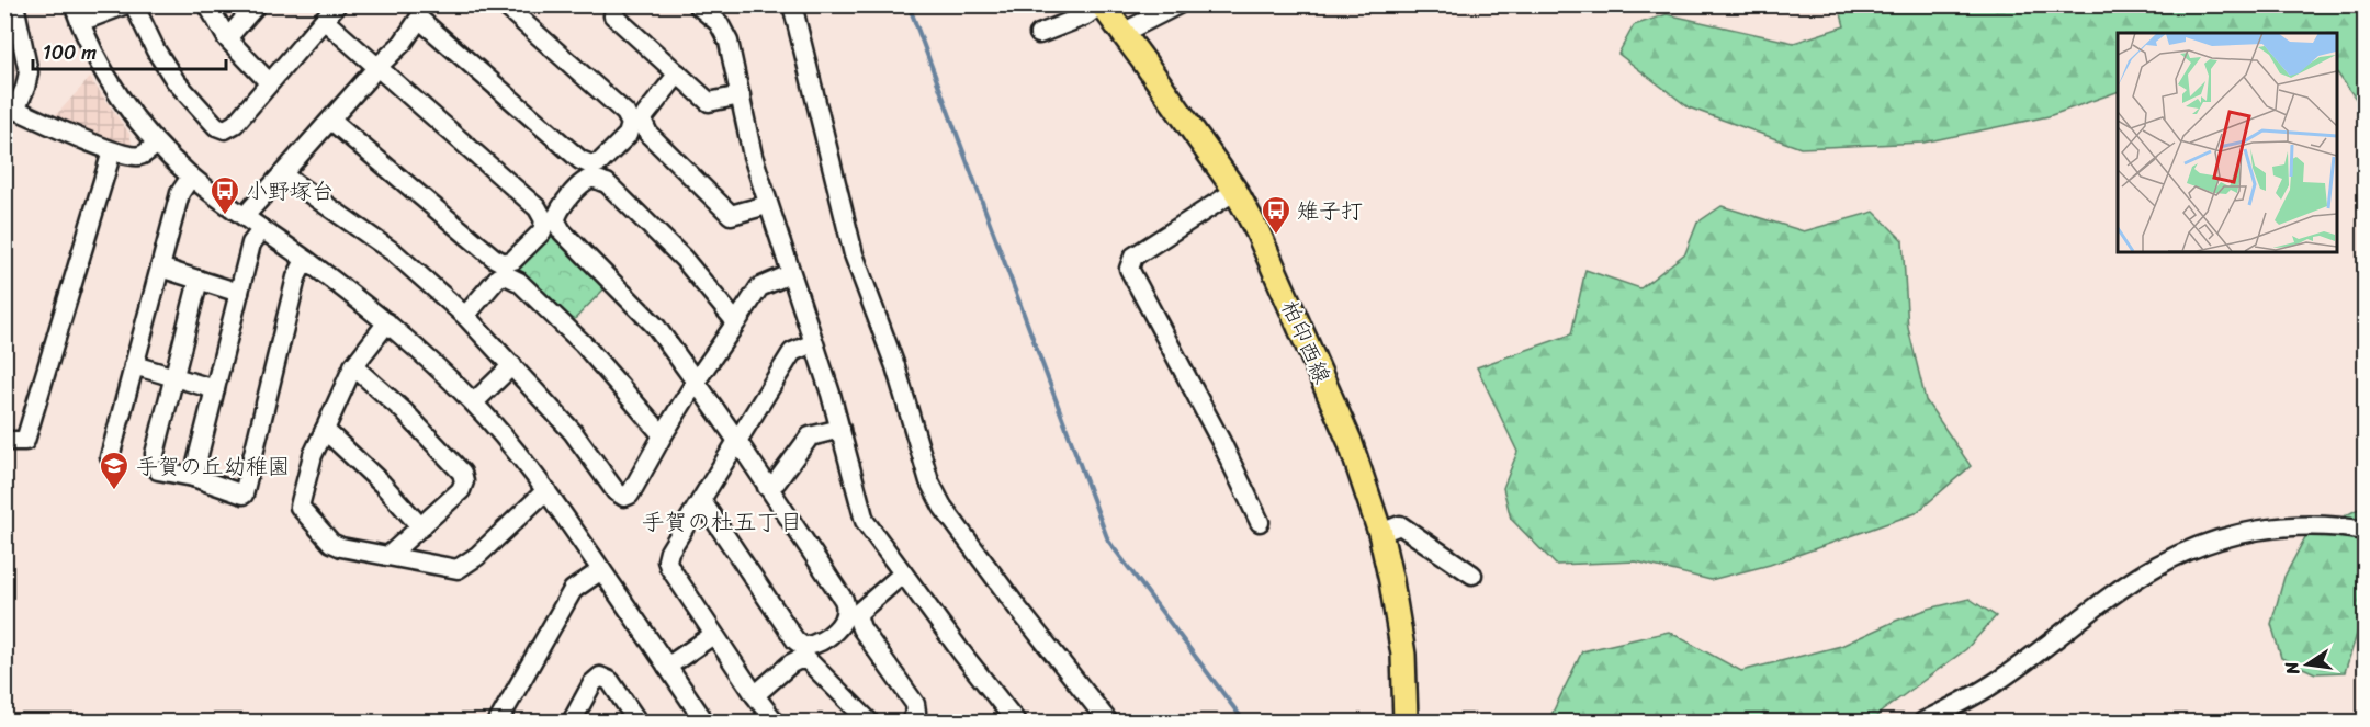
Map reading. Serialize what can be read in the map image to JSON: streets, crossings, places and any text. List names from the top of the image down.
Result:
{
  "streets": {
    "main road": ["柏印西線"]
  },
  "districts": ["手賀の杜五丁目"],
  "places": {
    "bus stop": ["小野塚台", "雉子打"],
    "school or university": ["手賀の丘幼稚園"]
  },
  "scale_bar": "100 m",
  "north": "left"
}
